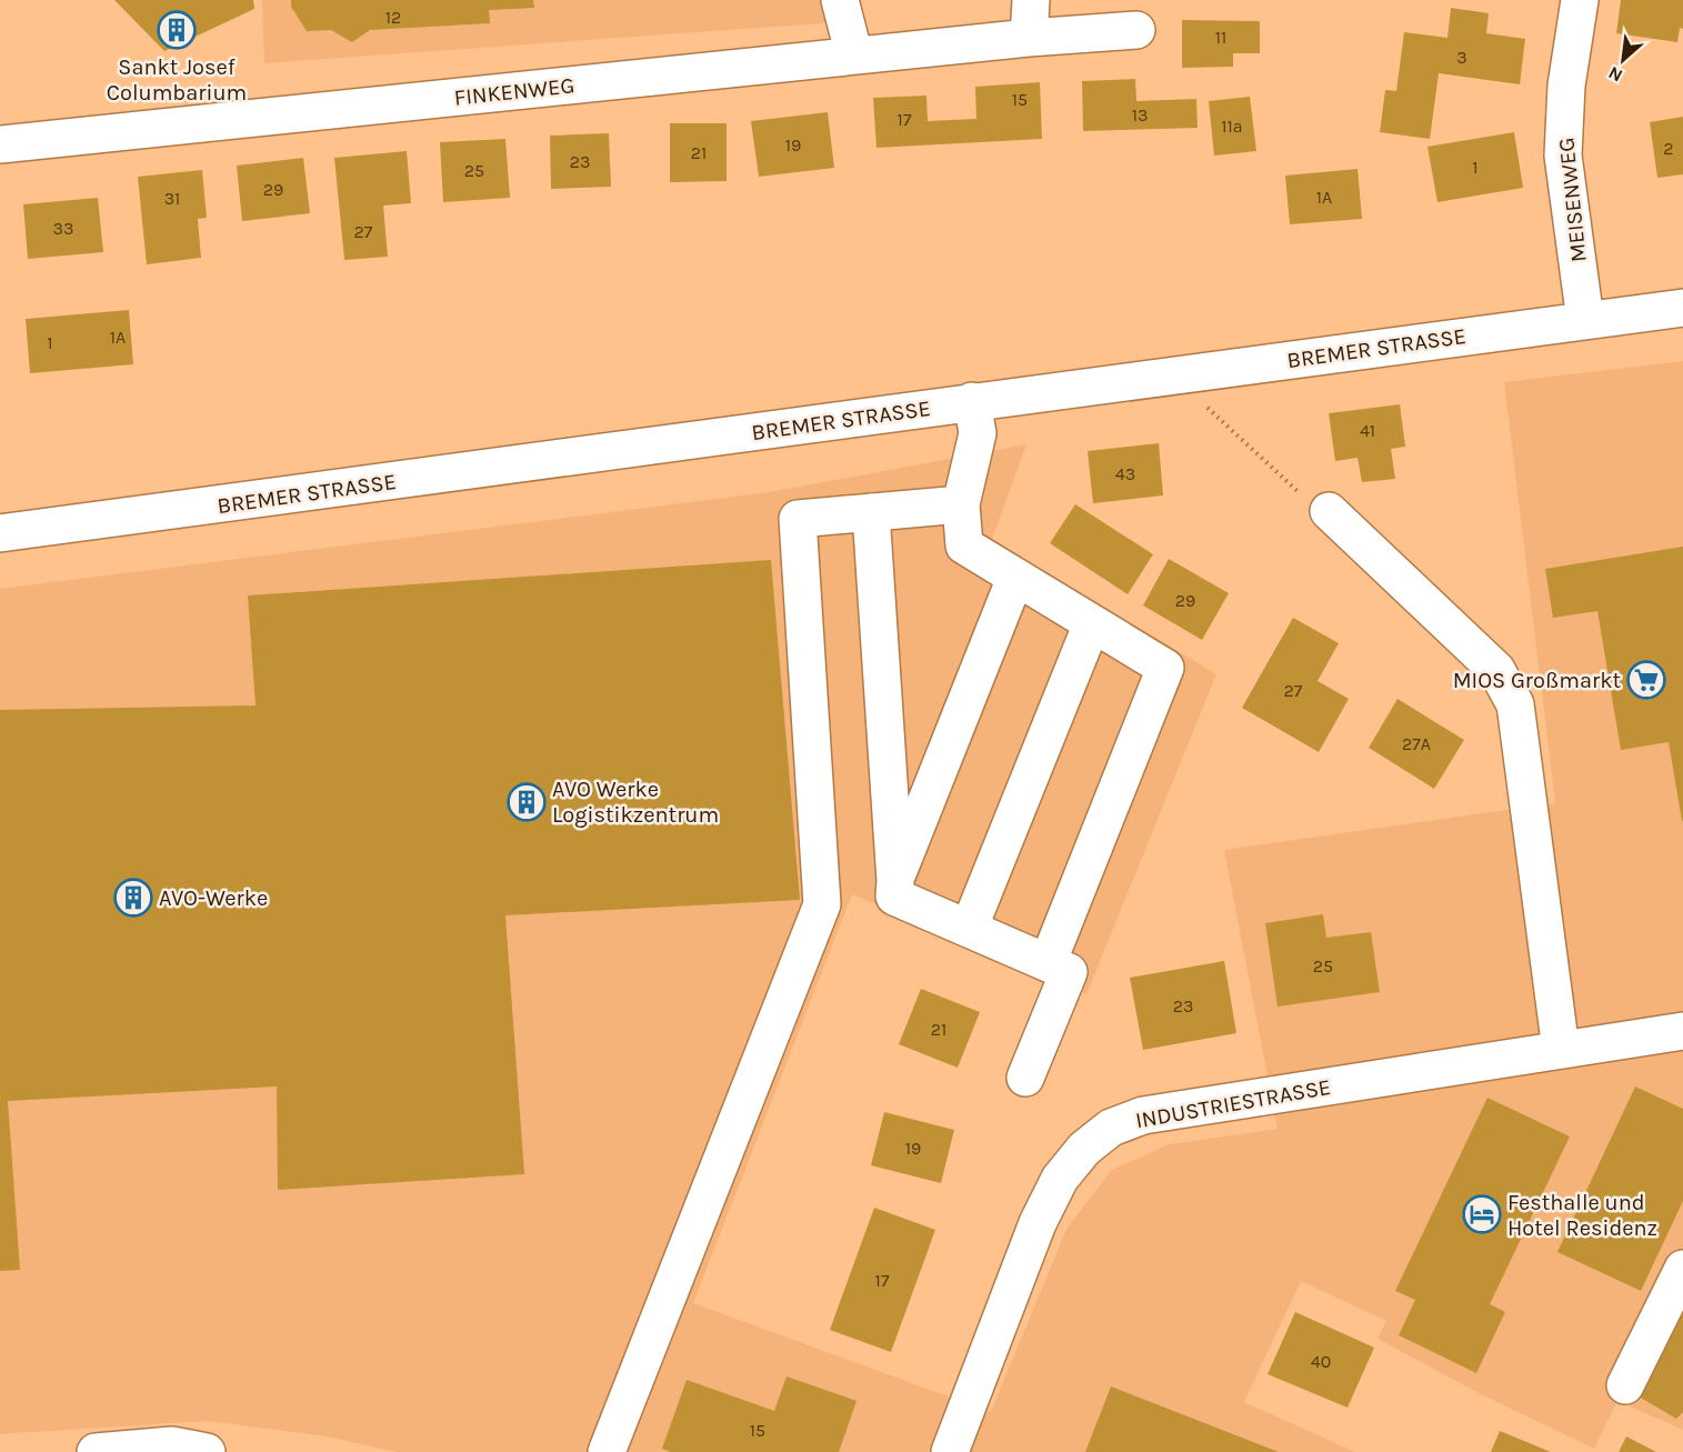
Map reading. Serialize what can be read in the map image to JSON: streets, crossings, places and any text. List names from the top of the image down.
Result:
{
  "streets": {
    "street": [
      "FINKENWEG",
      "MEISENWEG",
      "BREMER STRASSE",
      "INDUSTRIESTRASSE"
    ]
  },
  "crossings": [
    ["MEISENWEG", "BREMER STRASSE"]
  ],
  "places": {
    "building": ["Sankt Josef Columbarium", "AVO Werke Logistikzentrum", "AVO-Werke"],
    "supermarket": ["MIOS Großmarkt"],
    "hotel": ["Festhalle und Hotel Residenz"]
  },
  "house_numbers": [
    "12",
    "11",
    "3",
    "15",
    "13",
    "17",
    "11a",
    "19",
    "2",
    "21",
    "23",
    "1",
    "25",
    "29",
    "1A",
    "31",
    "33",
    "27",
    "1A",
    "1",
    "41",
    "43",
    "29",
    "27",
    "27A",
    "25",
    "23",
    "21",
    "19",
    "17",
    "40",
    "15"
  ],
  "north": "bottom left"
}
